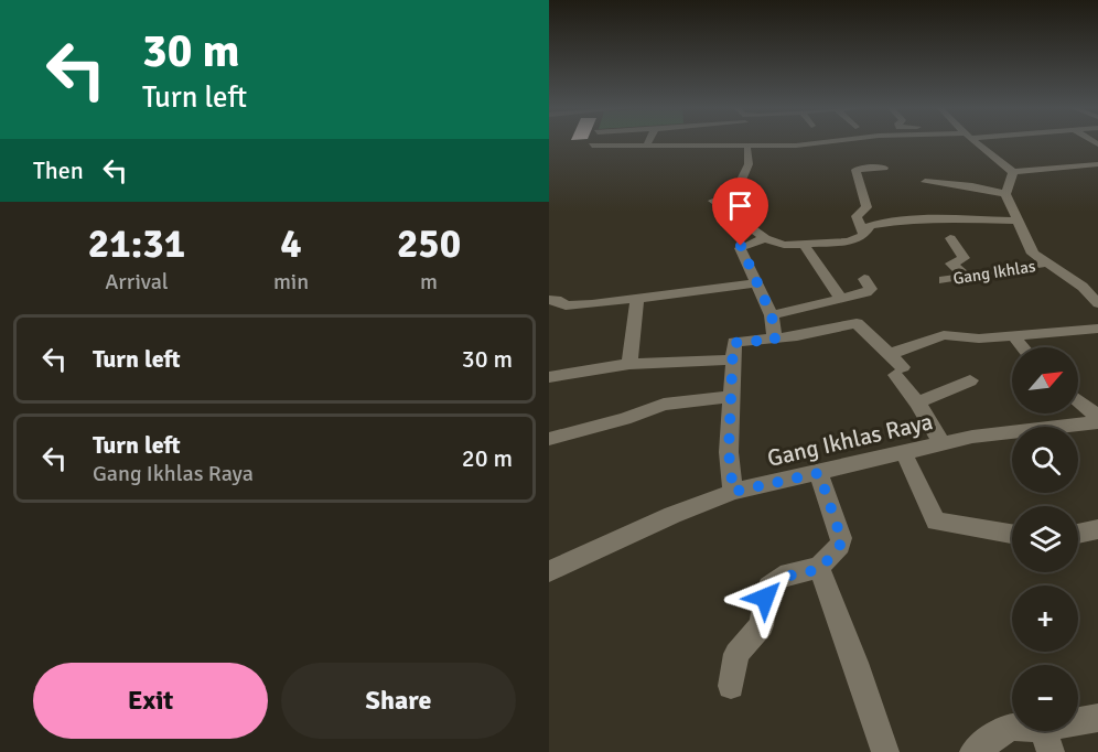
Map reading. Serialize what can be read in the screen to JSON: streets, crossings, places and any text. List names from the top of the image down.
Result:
{
  "streets": {
    "street": ["Gang Ikhlas", "Gang Ikhlas Raya"]
  },
  "north": "top right",
  "page": {
    "turn": ["30 m", "Turn left"],
    "then": "Then",
    "eta": [
      "21:31",
      "Arrival",
      "4",
      "min",
      "250",
      "m"
    ],
    "list": [
      {
        "name": "Turn left",
        "value": "30 m"
      },
      {
        "name": "Turn left",
        "note": "Gang Ikhlas Raya",
        "value": "20 m"
      }
    ],
    "map_buttons": ["+", "−"],
    "buttons": ["Exit", "Share"]
  }
}
